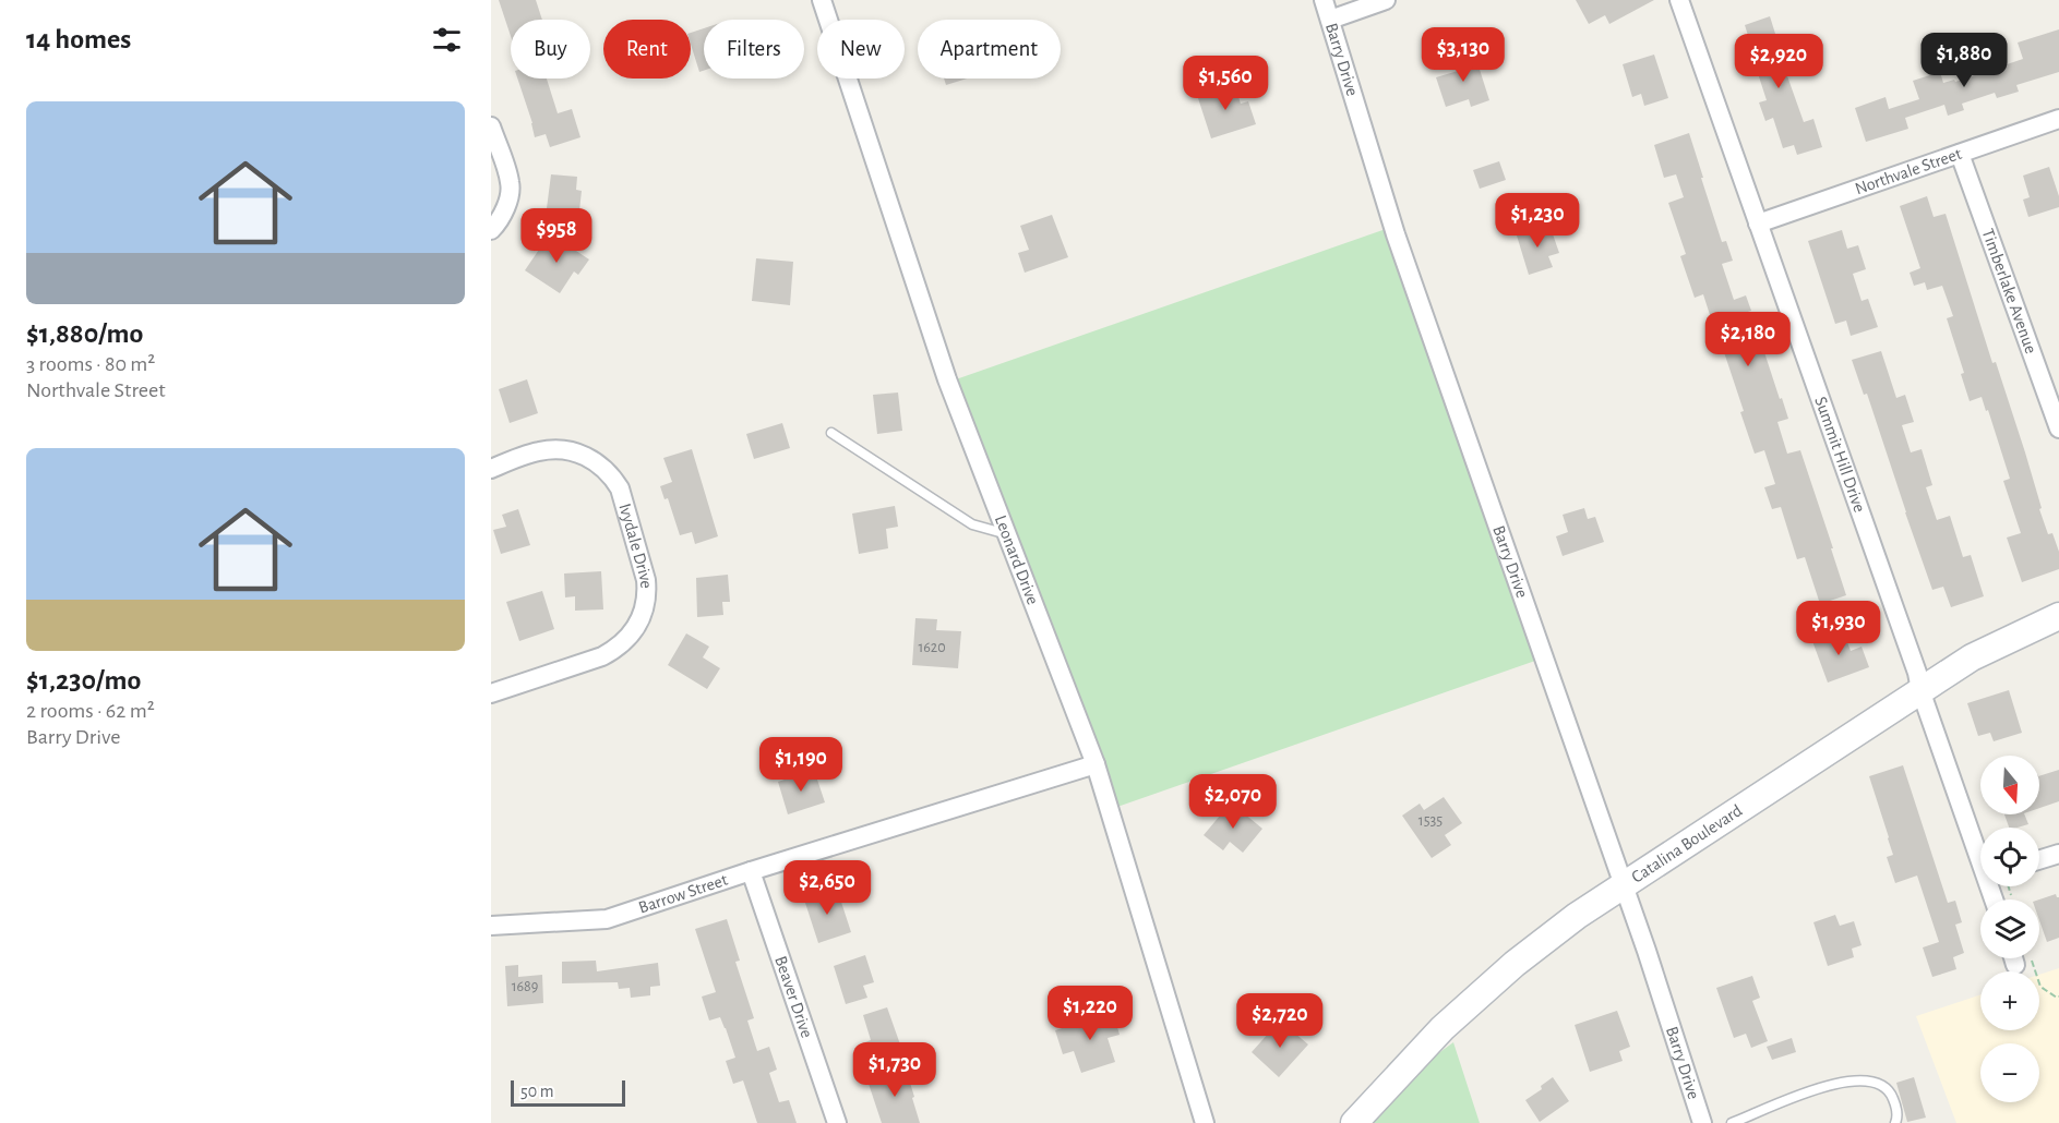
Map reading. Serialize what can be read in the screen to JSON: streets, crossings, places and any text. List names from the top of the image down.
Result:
{
  "streets": {
    "street": [
      "Barry Drive",
      "Northvale Street",
      "Timberlake Avenue",
      "Summit Hill Drive",
      "Ivydale Drive",
      "Leonard Drive",
      "Catalina Boulevard",
      "Barrow Street",
      "Beaver Drive"
    ]
  },
  "crossings": [
    ["Barry Drive", "Catalina Boulevard"],
    ["Northvale Street", "Timberlake Avenue"],
    ["Northvale Street", "Summit Hill Drive"],
    ["Summit Hill Drive", "Catalina Boulevard"],
    ["Leonard Drive", "Barrow Street"],
    ["Barrow Street", "Beaver Drive"]
  ],
  "house_numbers": ["1620", "1535", "1689"],
  "scale_bar": "50 m",
  "north": "bottom",
  "page": {
    "heading": "14 homes",
    "chip": [
      "Buy",
      "Rent",
      "Filters",
      "New",
      "Apartment"
    ],
    "price": [
      "$3,130",
      "$1,880",
      "$2,920",
      "$1,560",
      "$1,230",
      "$958",
      "$2,180",
      "$1,930",
      "$1,190",
      "$2,070",
      "$2,650",
      "$1,220",
      "$2,720",
      "$1,730"
    ],
    "list": [
      {
        "name": "$1,880/mo",
        "note": "3 rooms · 80 m² · Northvale Street"
      },
      {
        "name": "$1,230/mo",
        "note": "2 rooms · 62 m² · Barry Drive"
      }
    ],
    "map_buttons": ["+", "−"],
    "scale": "50 m"
  }
}
